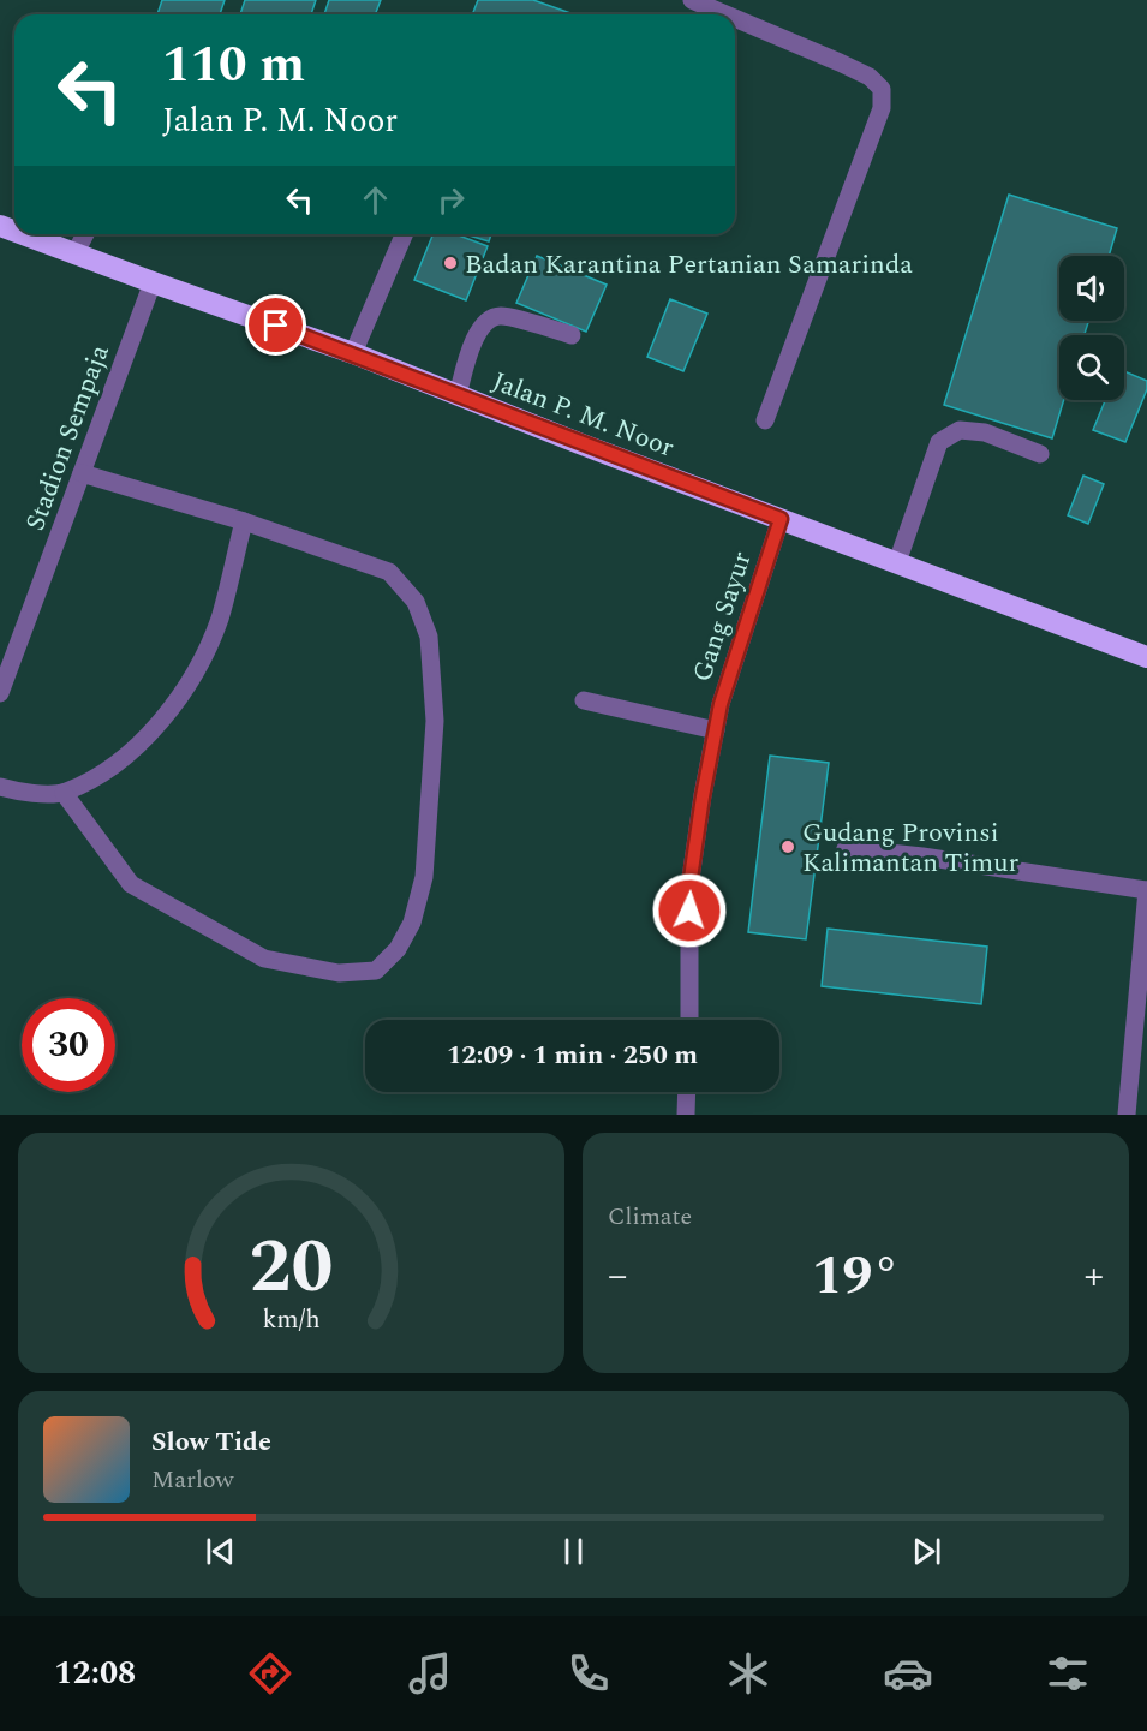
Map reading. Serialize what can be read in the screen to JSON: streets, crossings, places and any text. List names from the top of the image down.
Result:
{
  "streets": {
    "highway": ["Jalan P. M. Noor"],
    "street": ["Stadion Sempaja", "Gang Sayur"]
  },
  "crossings": [
    ["Jalan P. M. Noor", "Stadion Sempaja"],
    ["Jalan P. M. Noor", "Gang Sayur"]
  ],
  "places": ["Badan Karantina Pertanian Samarinda", "Gudang Provinsi Kalimantan Timur"],
  "page": {
    "turn": ["110 m", "Jalan P. M. Noor"],
    "limit": "30",
    "trip": "12:09 · 1 min · 250 m",
    "tile": "Climate",
    "heat": ["−", "19°", "+"],
    "song": ["Slow Tide", "Marlow"],
    "tabs": "12:08",
    "gauge": ["20", "km/h"]
  }
}
